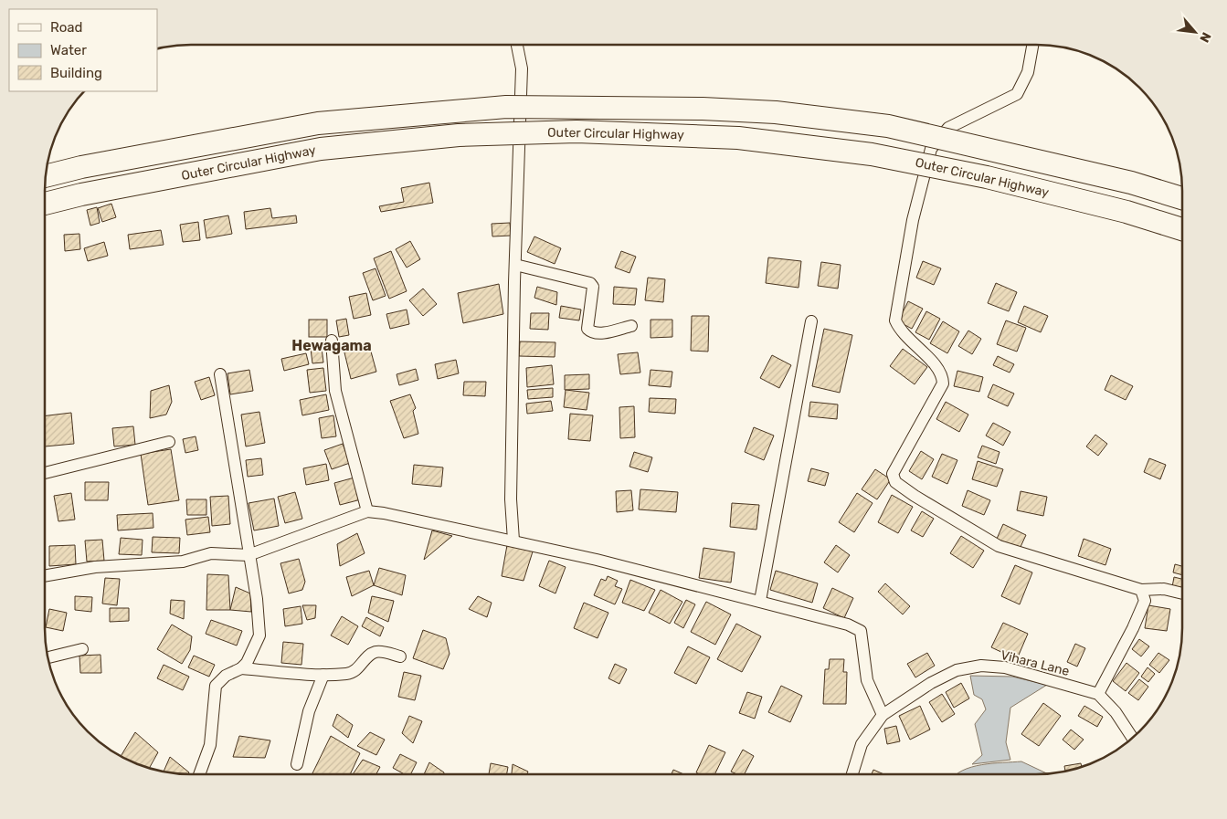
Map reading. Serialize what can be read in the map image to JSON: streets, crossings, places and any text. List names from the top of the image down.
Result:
{
  "streets": {
    "highway": ["Outer Circular Highway"],
    "street": ["Vihara Lane"]
  },
  "districts": ["Hewagama"],
  "legend": ["Road", "Water", "Building"],
  "north": "bottom right"
}
